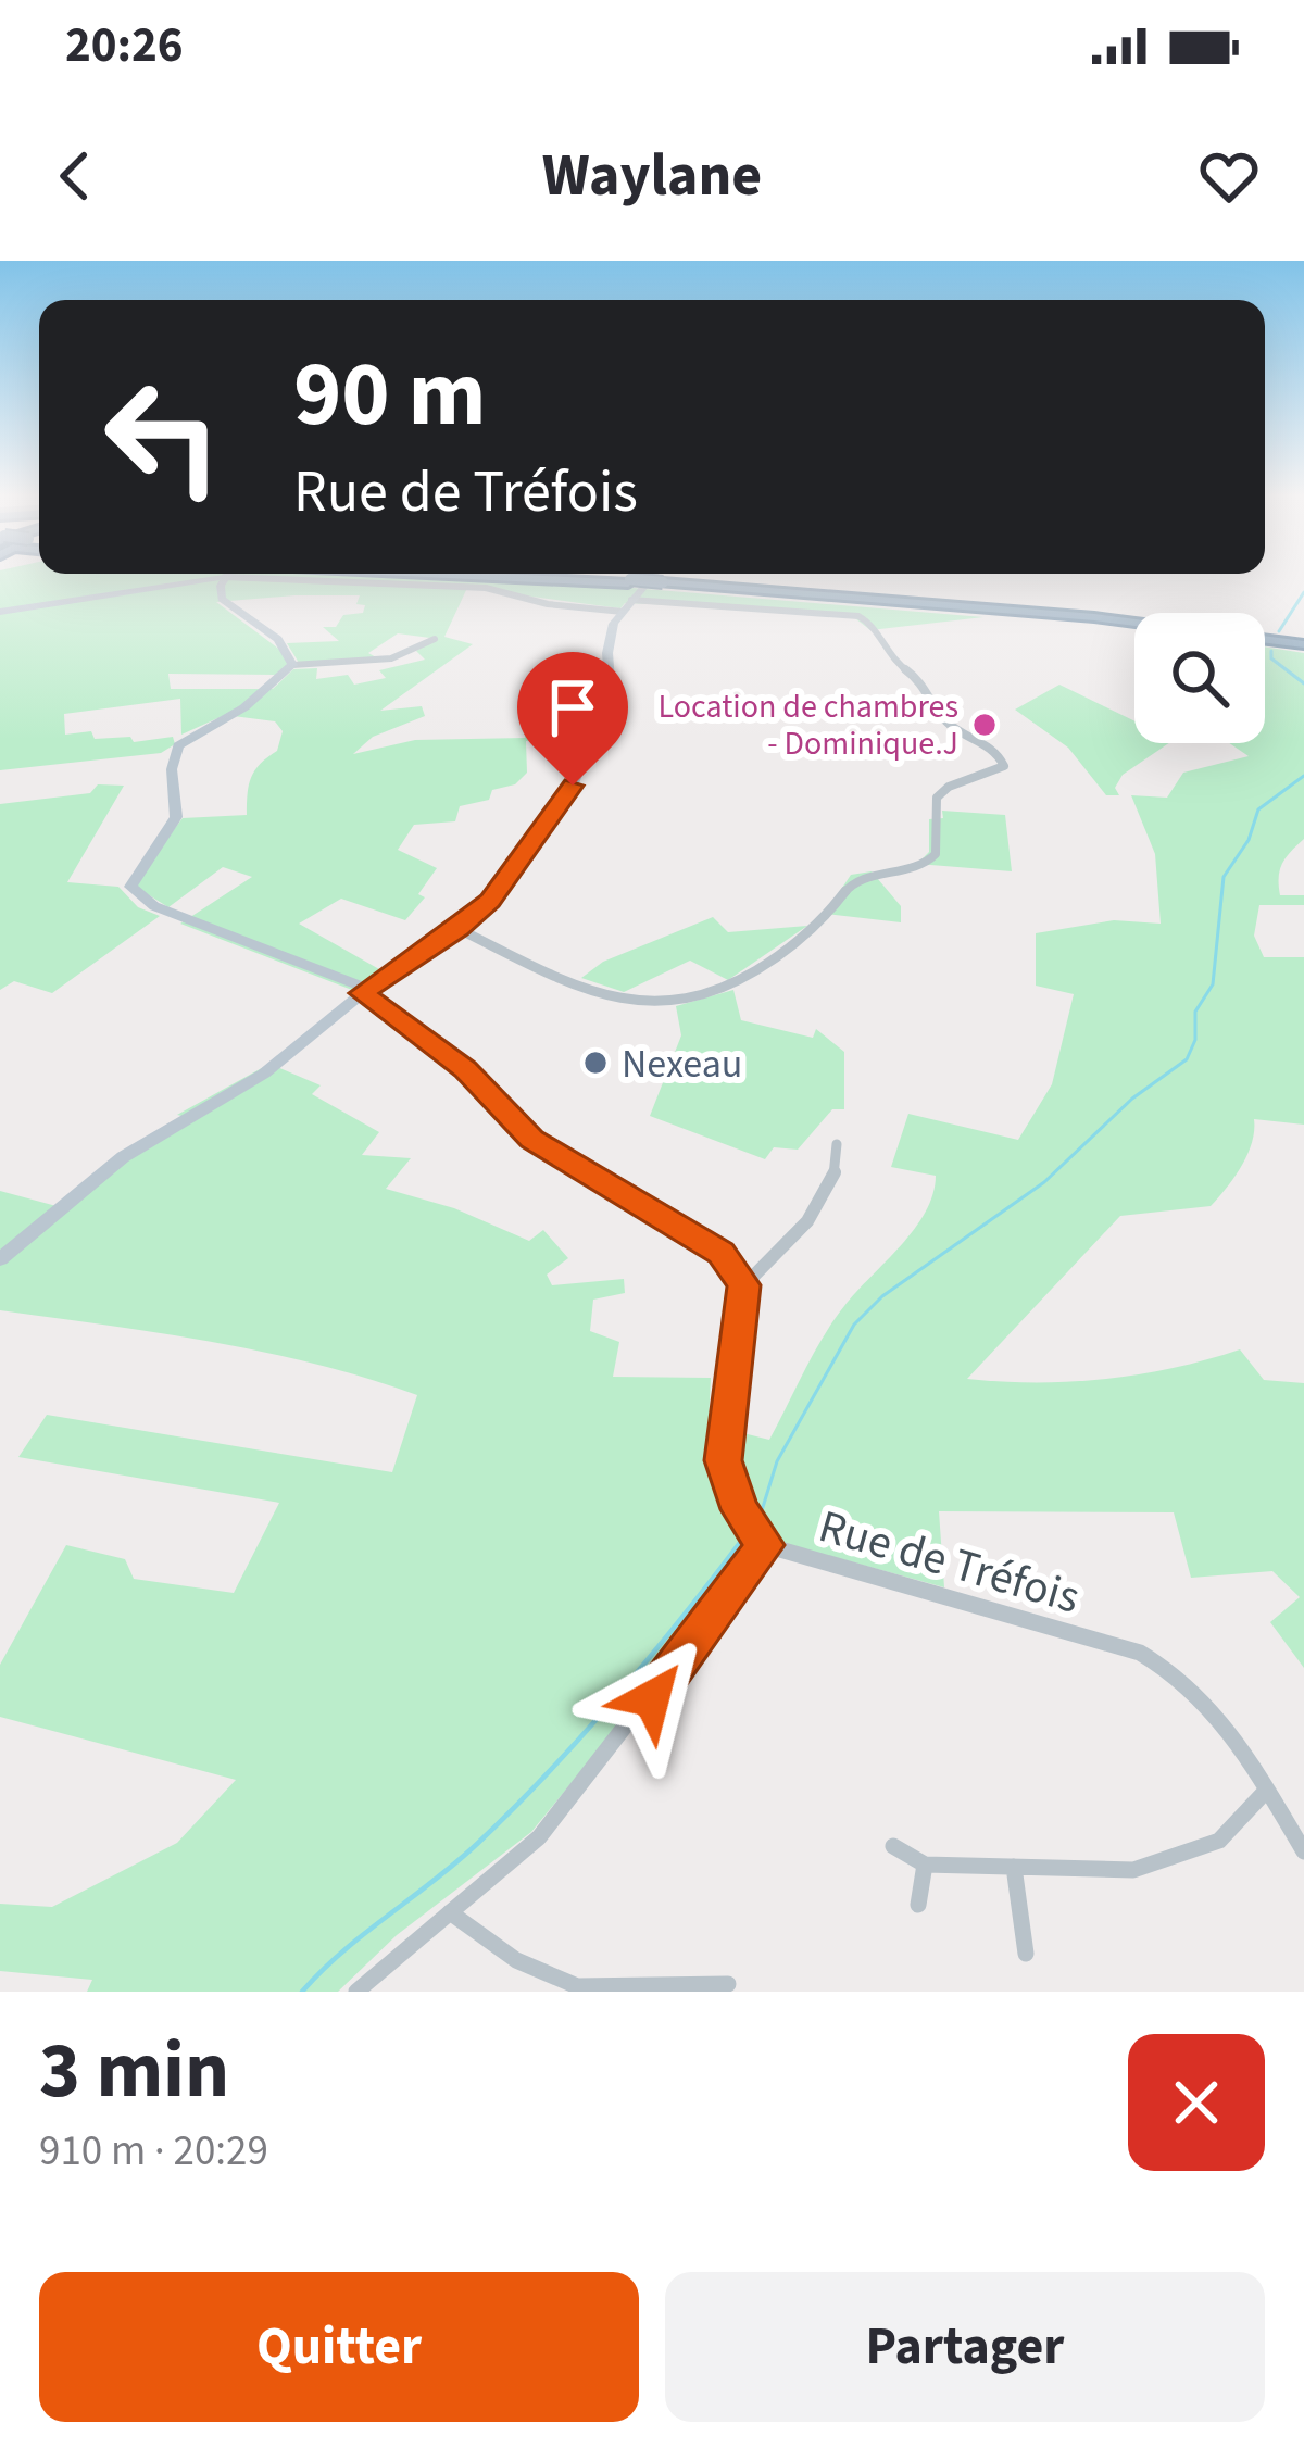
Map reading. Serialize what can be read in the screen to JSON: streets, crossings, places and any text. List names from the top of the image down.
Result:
{
  "streets": {
    "street": ["Rue de Tréfois"]
  },
  "places": ["Location de chambres - Dominique.J", "Nexeau"],
  "page": {
    "status": "20:26",
    "header": "Waylane",
    "turn": ["90 m", "Rue de Tréfois"],
    "heading": ["3 min", "910 m · 20:29"],
    "buttons": ["Quitter", "Partager"]
  }
}
